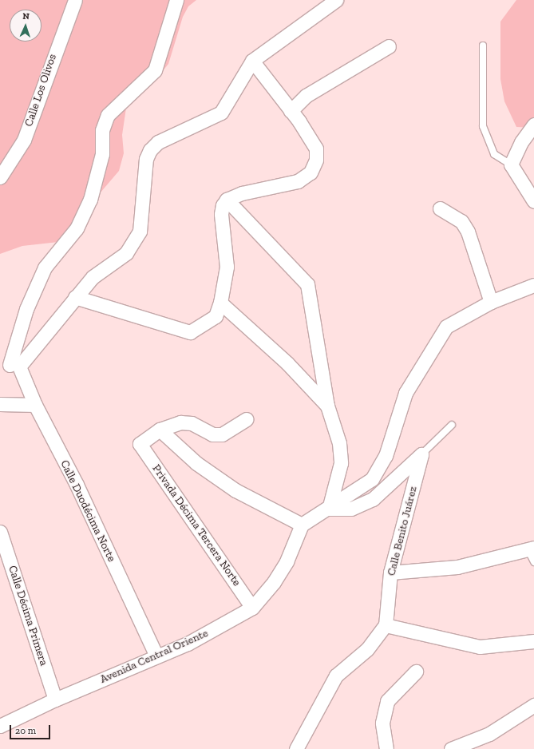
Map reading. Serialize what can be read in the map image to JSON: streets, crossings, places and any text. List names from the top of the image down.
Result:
{
  "streets": {
    "street": [
      "Calle Los Olivos",
      "Calle Duodécima Norte",
      "Privada Décima Tercera Norte",
      "Calle Benito Juárez",
      "Calle Décima Primera",
      "Avenida Central Oriente"
    ]
  },
  "crossings": [
    ["Calle Duodécima Norte", "Avenida Central Oriente"],
    ["Privada Décima Tercera Norte", "Avenida Central Oriente"],
    ["Calle Décima Primera", "Avenida Central Oriente"]
  ],
  "scale_bar": "20 m",
  "north": "top"
}
